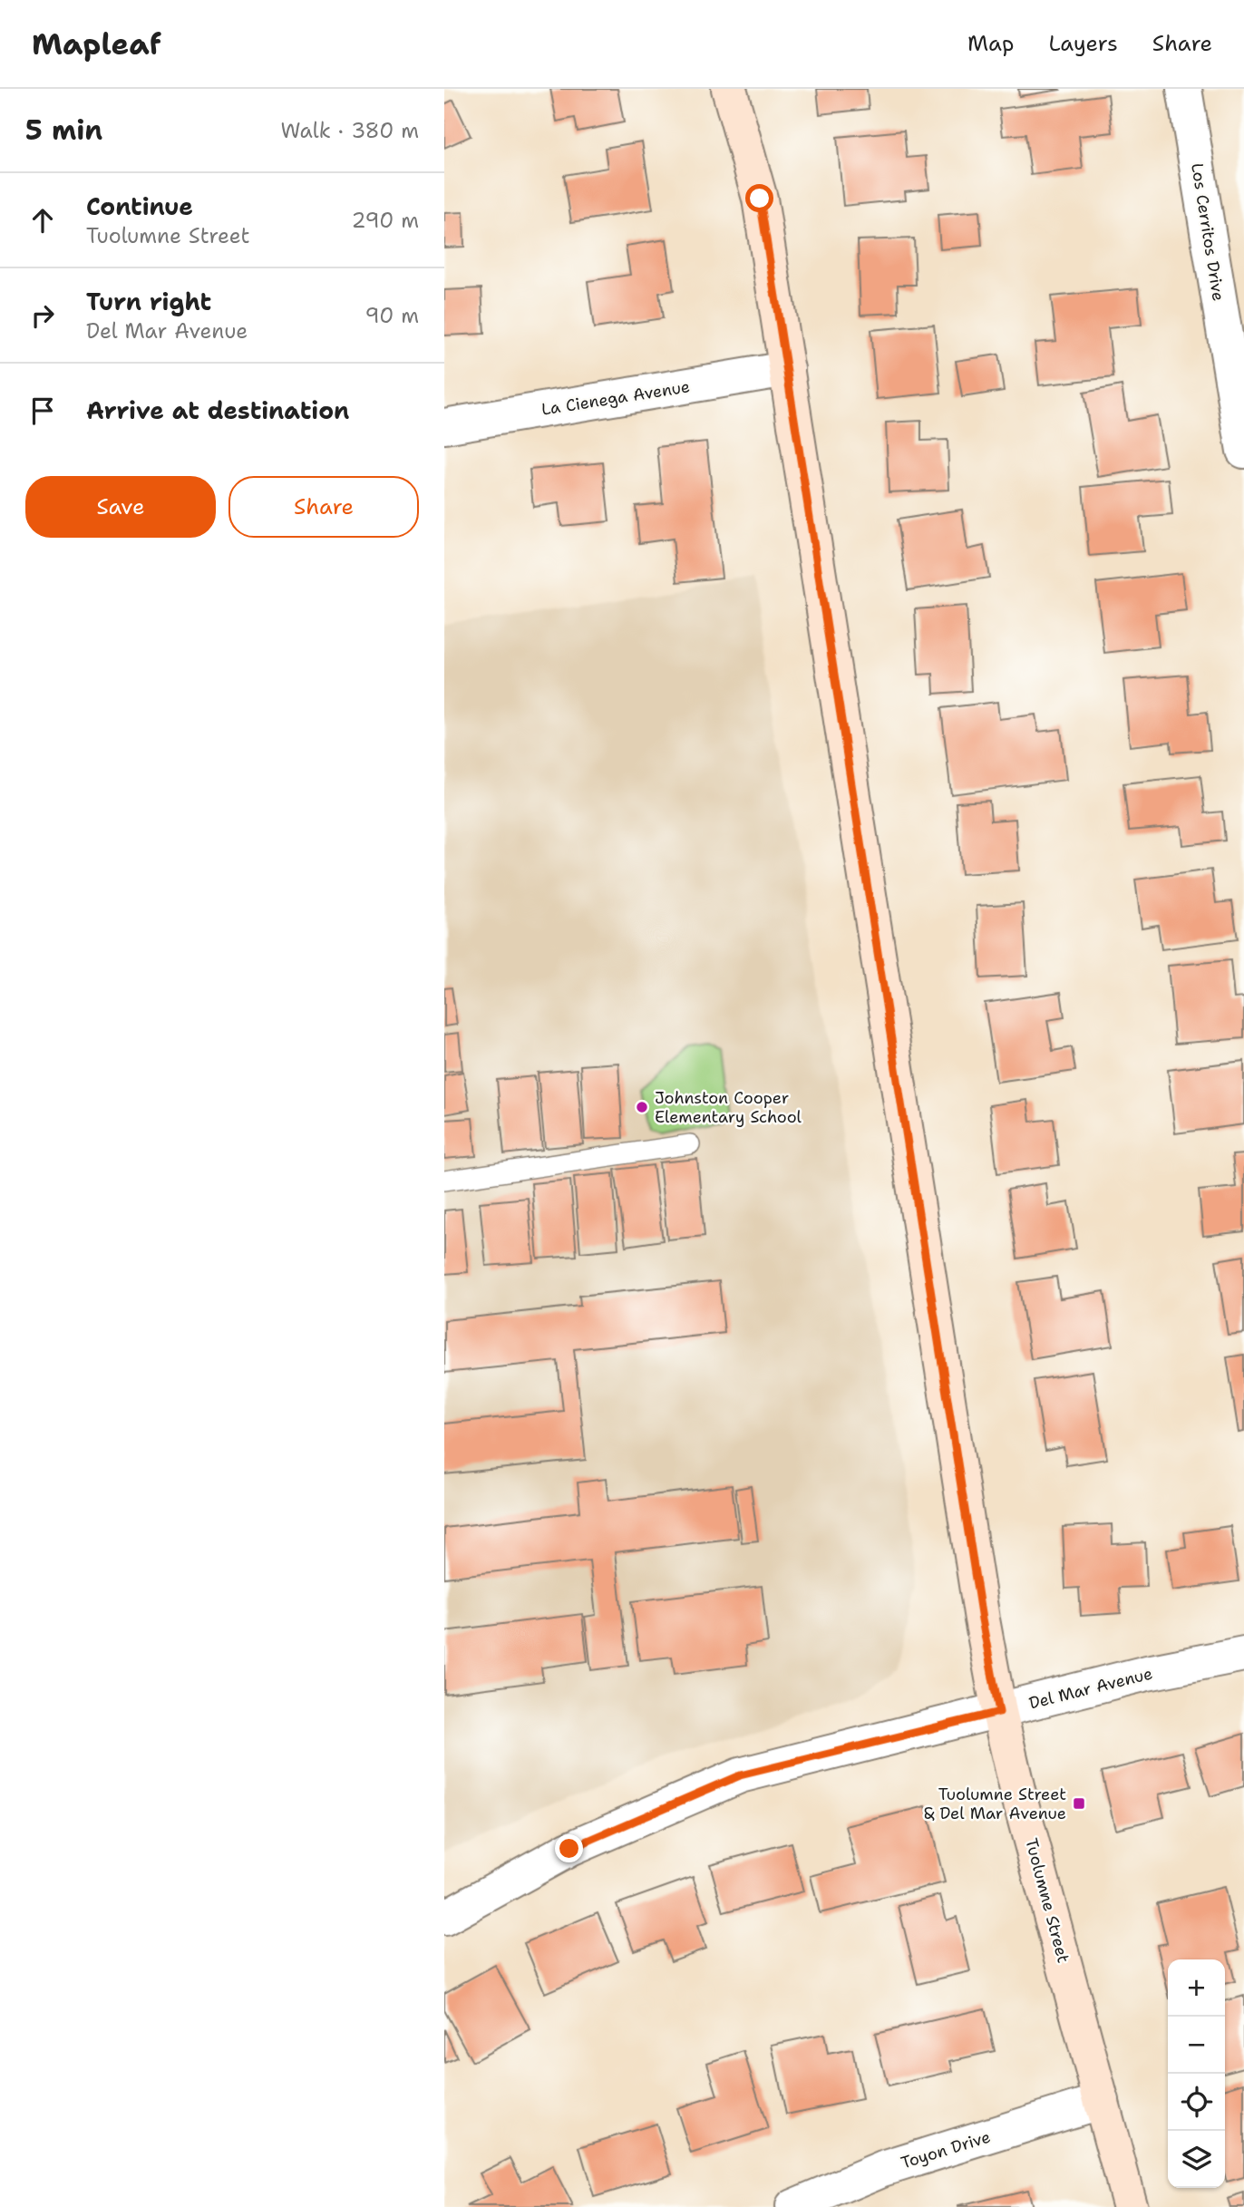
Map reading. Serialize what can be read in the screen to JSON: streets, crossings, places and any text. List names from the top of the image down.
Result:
{
  "streets": {
    "main road": ["Tuolumne Street"],
    "street": [
      "Los Cerritos Drive",
      "La Cienega Avenue",
      "Del Mar Avenue",
      "Toyon Drive"
    ]
  },
  "crossings": [
    ["La Cienega Avenue", "Tuolumne Street"],
    ["Del Mar Avenue", "Tuolumne Street"],
    ["Tuolumne Street", "Toyon Drive"]
  ],
  "places": {
    "other": ["Johnston Cooper Elementary School"],
    "transit": ["Tuolumne Street & Del Mar Avenue"]
  },
  "page": {
    "header": "Mapleaf",
    "nav": ["Map", "Layers", "Share"],
    "heading": ["5 min", "Walk · 380 m"],
    "list": [
      ["Continue", "Tuolumne Street", "290 m"],
      ["Turn right", "Del Mar Avenue", "90 m"],
      "Arrive at destination"
    ],
    "buttons": ["Save", "Share"],
    "map_buttons": ["+", "−"]
  }
}
